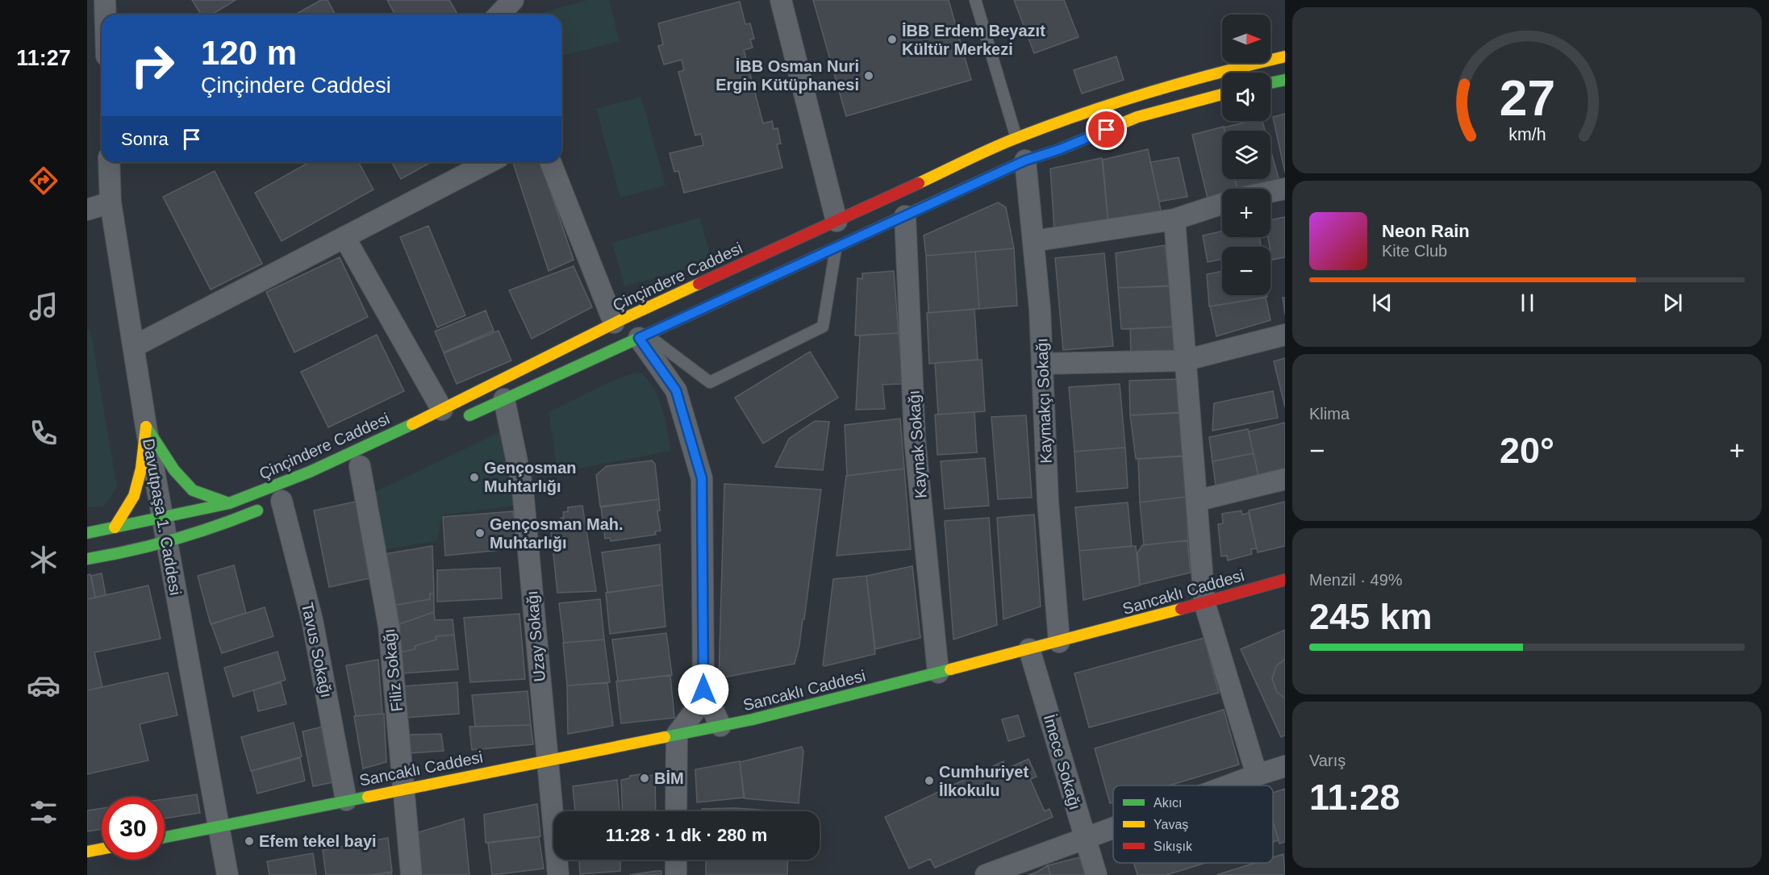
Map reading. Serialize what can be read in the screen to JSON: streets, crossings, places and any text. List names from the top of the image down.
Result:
{
  "streets": {
    "main road": ["Çinçindere Caddesi", "Sancaklı Caddesi"],
    "street": [
      "Kaymakçı Sokağı",
      "Kaynak Sokağı",
      "Davutpaşa 1. Caddesi",
      "Uzay Sokağı",
      "Tavus Sokağı",
      "Filiz Sokağı",
      "İmece Sokağı"
    ]
  },
  "crossings": [
    ["Çinçindere Caddesi", "Kaymakçı Sokağı"],
    ["Çinçindere Caddesi", "Kaynak Sokağı"],
    ["Çinçindere Caddesi", "Davutpaşa 1. Caddesi"],
    ["Çinçindere Caddesi", "Uzay Sokağı"],
    ["Kaymakçı Sokağı", "Sancaklı Caddesi"],
    ["Kaynak Sokağı", "Sancaklı Caddesi"],
    ["Davutpaşa 1. Caddesi", "Sancaklı Caddesi"],
    ["Sancaklı Caddesi", "Uzay Sokağı"],
    ["Sancaklı Caddesi", "Tavus Sokağı"],
    ["Sancaklı Caddesi", "Filiz Sokağı"],
    ["Sancaklı Caddesi", "İmece Sokağı"]
  ],
  "places": [
    "İBB Erdem Beyazıt Kültür Merkezi",
    "İBB Osman Nuri Ergin Kütüphanesi",
    "Gençosman Muhtarlığı",
    "Gençosman Mah. Muhtarlığı",
    "BİM",
    "Cumhuriyet İlkokulu",
    "Efem tekel bayi"
  ],
  "legend": ["Akıcı", "Yavaş", "Sıkışık"],
  "north": "right",
  "page": {
    "tabs": "11:27",
    "map_buttons": ["+", "−"],
    "turn": ["120 m", "Çinçindere Caddesi"],
    "then": "Sonra",
    "song": ["Neon Rain", "Kite Club"],
    "tile": [
      "Klima",
      ["Menzil · 49%", "245 km"],
      ["Varış", "11:28"]
    ],
    "heat": ["−", "20°", "+"],
    "limit": "30",
    "trip": "11:28 · 1 dk · 280 m",
    "gauge": ["27", "km/h"]
  }
}
